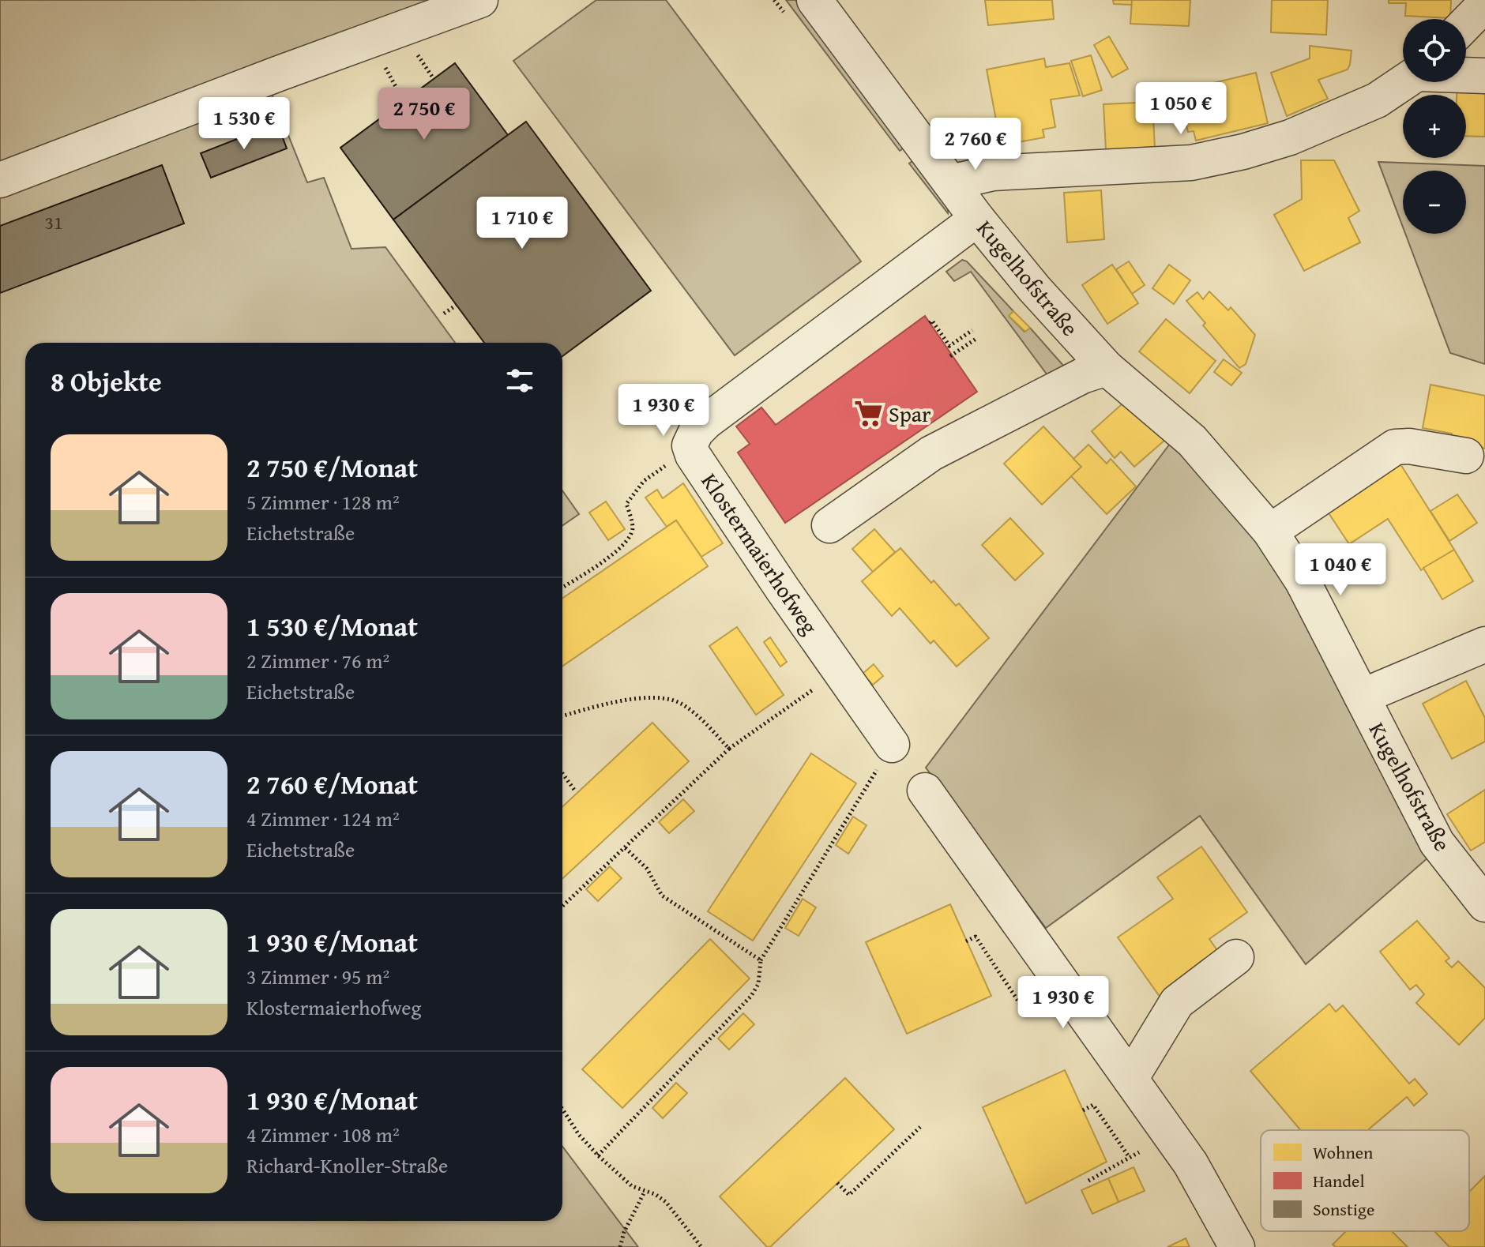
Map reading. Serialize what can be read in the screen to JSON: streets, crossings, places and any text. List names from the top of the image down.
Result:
{
  "streets": {
    "street": ["Kugelhofstraße", "Klostermaierhofweg"]
  },
  "crossings": [
    ["Kugelhofstraße", "Klostermaierhofweg"]
  ],
  "places": {
    "supermarket": ["Spar"]
  },
  "house_numbers": ["31"],
  "legend": ["Wohnen", "Handel", "Sonstige"],
  "page": {
    "map_buttons": ["+", "−"],
    "price": [
      "1 050 €",
      "2 750 €",
      "1 530 €",
      "2 760 €",
      "1 710 €",
      "1 930 €",
      "1 040 €",
      "1 930 €"
    ],
    "heading": "8 Objekte",
    "list": [
      {
        "name": "2 750 €/Monat",
        "note": "5 Zimmer · 128 m² · Eichetstraße"
      },
      {
        "name": "1 530 €/Monat",
        "note": "2 Zimmer · 76 m² · Eichetstraße"
      },
      {
        "name": "2 760 €/Monat",
        "note": "4 Zimmer · 124 m² · Eichetstraße"
      },
      {
        "name": "1 930 €/Monat",
        "note": "3 Zimmer · 95 m² · Klostermaierhofweg"
      },
      {
        "name": "1 930 €/Monat",
        "note": "4 Zimmer · 108 m² · Richard-Knoller-Straße"
      }
    ]
  }
}
